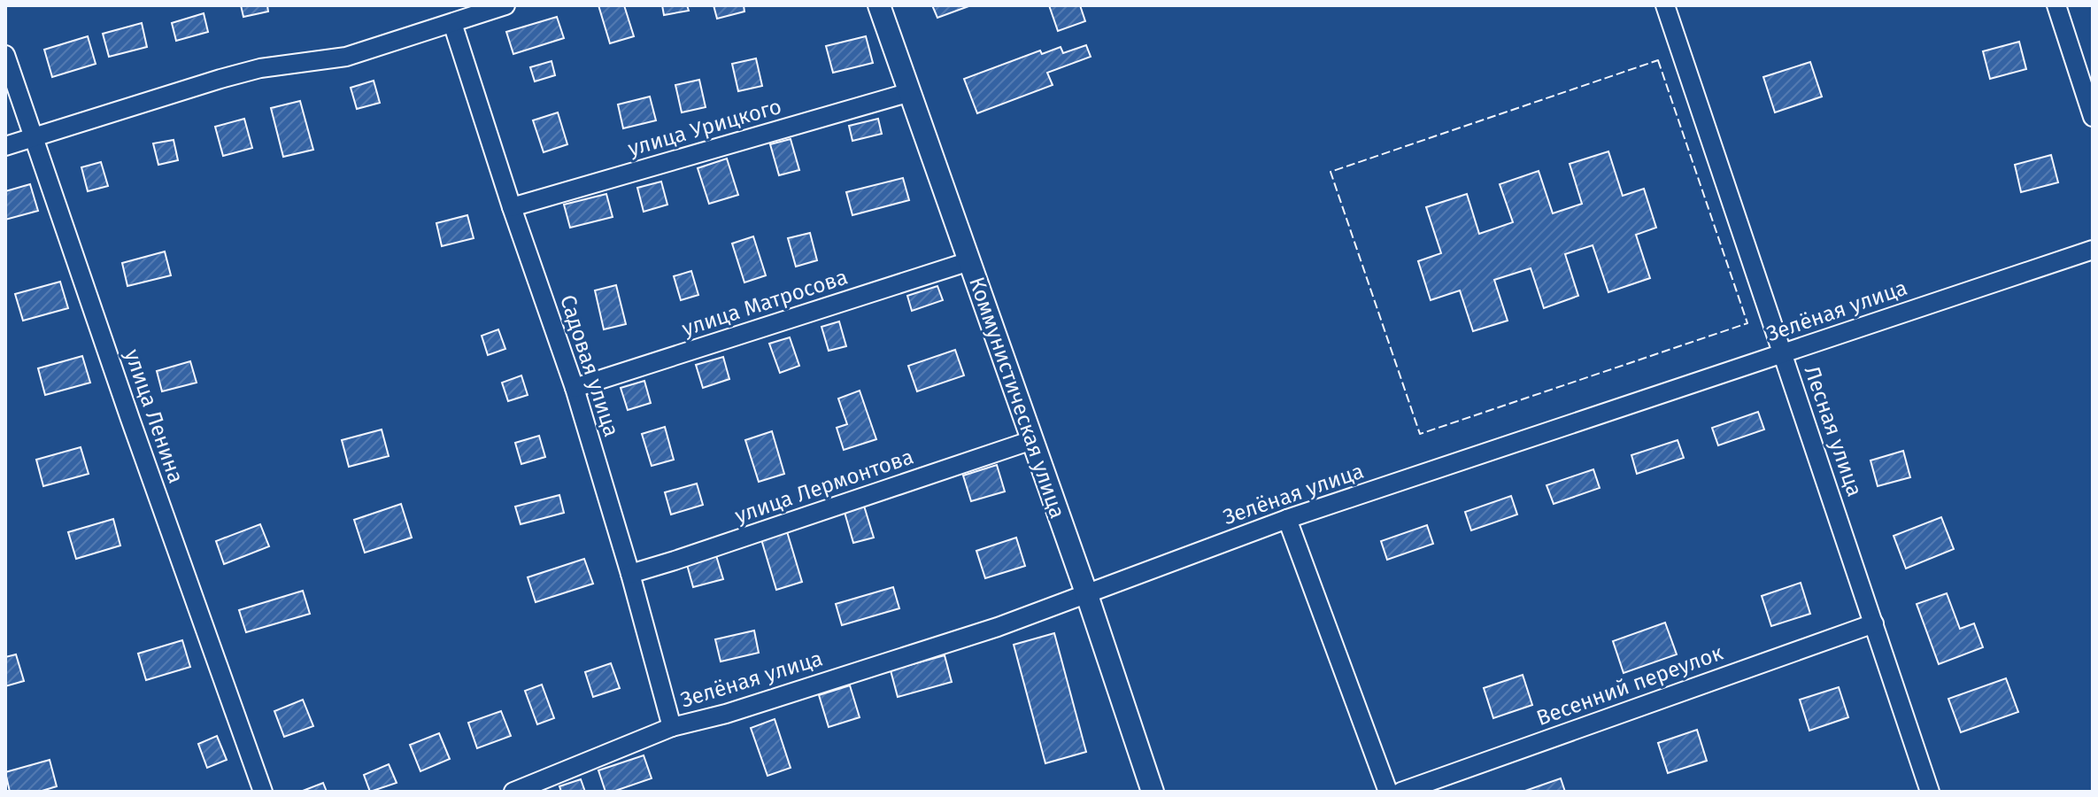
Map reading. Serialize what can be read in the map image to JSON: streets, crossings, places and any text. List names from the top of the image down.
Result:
{
  "streets": {
    "street": [
      "улица Урицкого",
      "улица Матросова",
      "Зелёная улица",
      "Садовая улица",
      "Коммунистическая улица",
      "улица Ленина",
      "Лесная улица",
      "улица Лермонтова",
      "Весенний переулок"
    ]
  },
  "crossings": [
    ["улица Урицкого", "Садовая улица"],
    ["улица Урицкого", "Коммунистическая улица"],
    ["улица Матросова", "Садовая улица"],
    ["улица Матросова", "Коммунистическая улица"],
    ["Зелёная улица", "Садовая улица"],
    ["Зелёная улица", "Коммунистическая улица"],
    ["Зелёная улица", "Лесная улица"],
    ["Садовая улица", "улица Лермонтова"],
    ["Коммунистическая улица", "улица Лермонтова"],
    ["Лесная улица", "Весенний переулок"]
  ]
}
